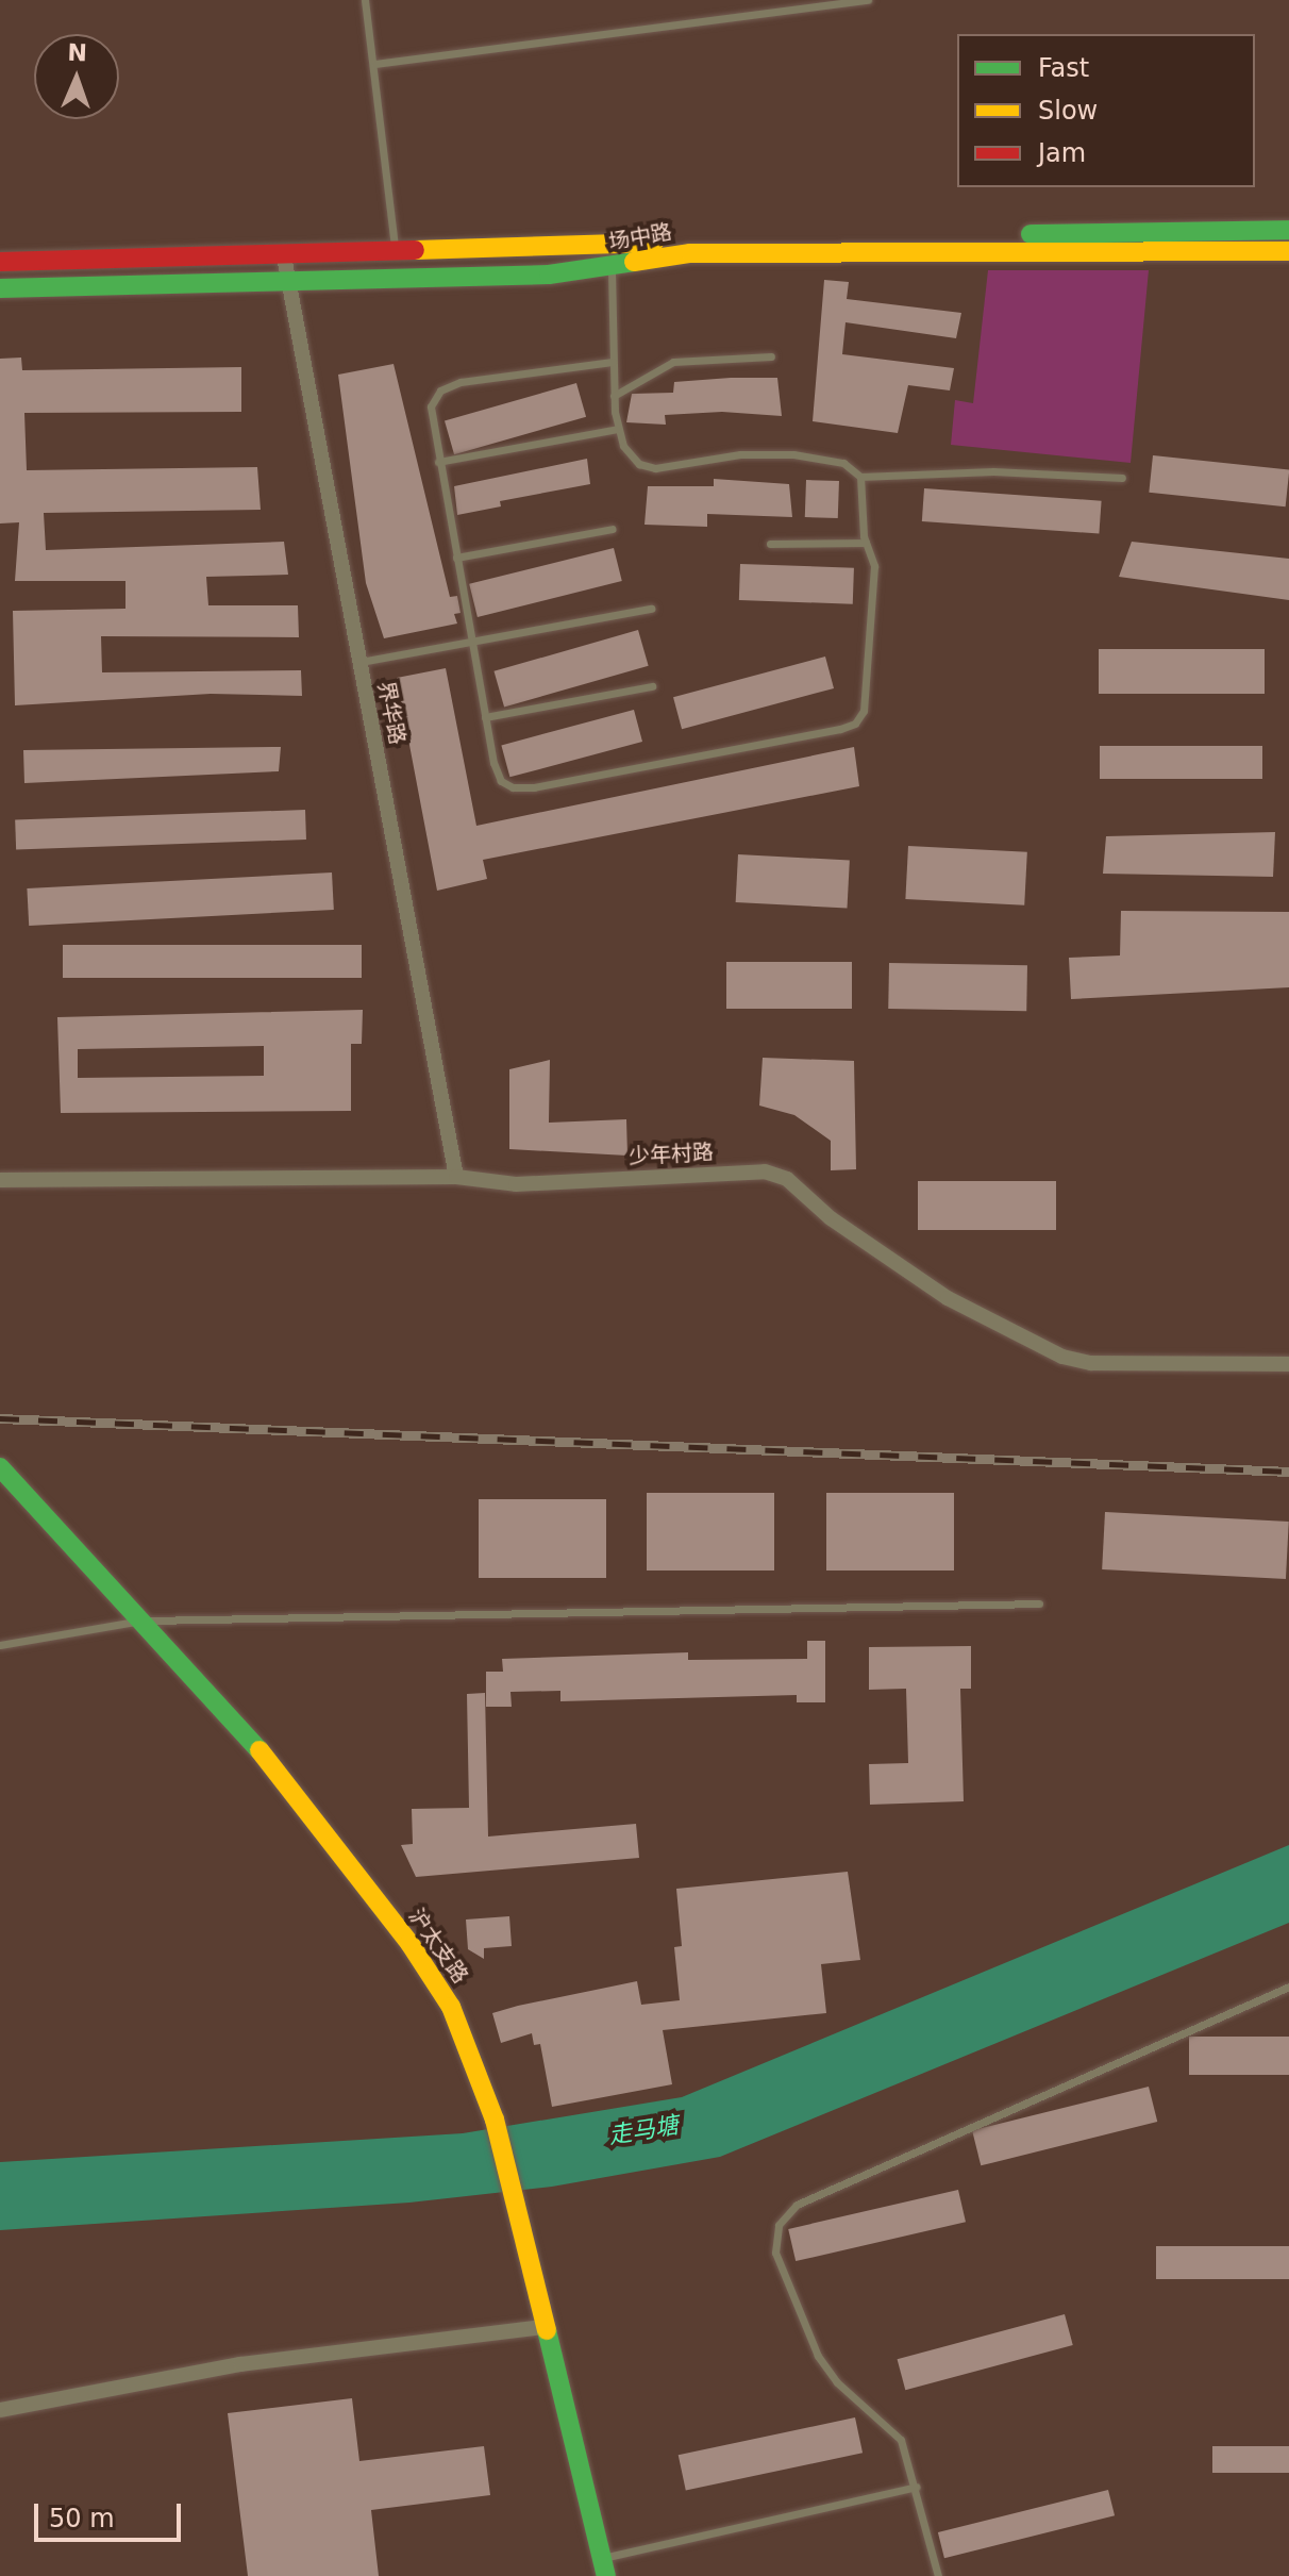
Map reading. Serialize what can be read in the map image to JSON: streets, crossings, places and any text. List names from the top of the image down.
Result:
{
  "streets": {
    "main road": ["场中路", "沪太支路"],
    "street": ["界华路", "少年村路"]
  },
  "crossings": [
    ["场中路", "界华路"],
    ["界华路", "少年村路"]
  ],
  "water": ["走马塘"],
  "legend": ["Fast", "Slow", "Jam"],
  "scale_bar": "50 m",
  "north": "top"
}
